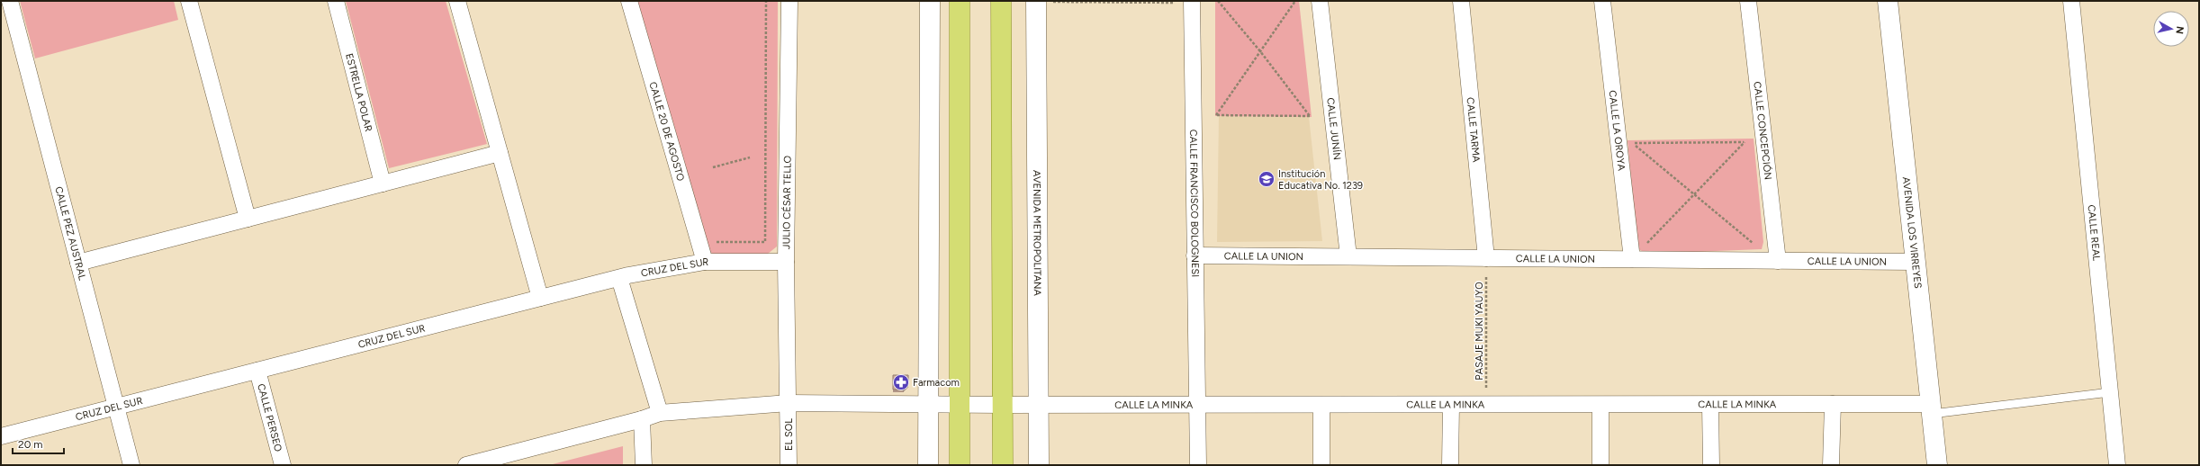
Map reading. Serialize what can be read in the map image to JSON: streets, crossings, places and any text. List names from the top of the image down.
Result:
{
  "streets": {
    "street": [
      "ESTRELLA POLAR",
      "CALLE JUNÍN",
      "CALLE TARMA",
      "CALLE LA OROYA",
      "CALLE 20 DE AGOSTO",
      "CALLE CONCEPCIÓN",
      "JULIO CÉSAR TELLO",
      "CALLE FRANCISCO BOLOGNESI",
      "CALLE PEZ AUSTRAL",
      "AVENIDA METROPOLITANA",
      "AVENIDA LOS VIRREYES",
      "CALLE REAL",
      "CALLE LA UNION",
      "CRUZ DEL SUR",
      "CALLE LA MINKA",
      "CALLE PERSEO",
      "EL SOL"
    ],
    "path": ["PASAJE MUKI YAUYO"]
  },
  "crossings": [
    ["CALLE JUNÍN", "CALLE LA UNION"],
    ["CALLE TARMA", "CALLE LA UNION"],
    ["CALLE TARMA", "PASAJE MUKI YAUYO"],
    ["CALLE LA OROYA", "CALLE LA UNION"],
    ["CALLE 20 DE AGOSTO", "CRUZ DEL SUR"],
    ["CALLE CONCEPCIÓN", "CALLE LA UNION"],
    ["JULIO CÉSAR TELLO", "CRUZ DEL SUR"],
    ["JULIO CÉSAR TELLO", "CALLE LA MINKA"],
    ["JULIO CÉSAR TELLO", "EL SOL"],
    ["CALLE FRANCISCO BOLOGNESI", "CALLE LA UNION"],
    ["CALLE FRANCISCO BOLOGNESI", "CALLE LA MINKA"],
    ["CALLE PEZ AUSTRAL", "CRUZ DEL SUR"],
    ["AVENIDA METROPOLITANA", "CALLE LA MINKA"],
    ["AVENIDA LOS VIRREYES", "CALLE LA UNION"],
    ["AVENIDA LOS VIRREYES", "CALLE LA MINKA"],
    ["CALLE LA UNION", "PASAJE MUKI YAUYO"],
    ["CRUZ DEL SUR", "CALLE PERSEO"],
    ["PASAJE MUKI YAUYO", "CALLE LA MINKA"],
    ["CALLE LA MINKA", "EL SOL"]
  ],
  "places": {
    "school or university": ["Institución Educativa No. 1239"],
    "pharmacy": ["Farmacom"]
  },
  "scale_bar": "20 m",
  "north": "right"
}
